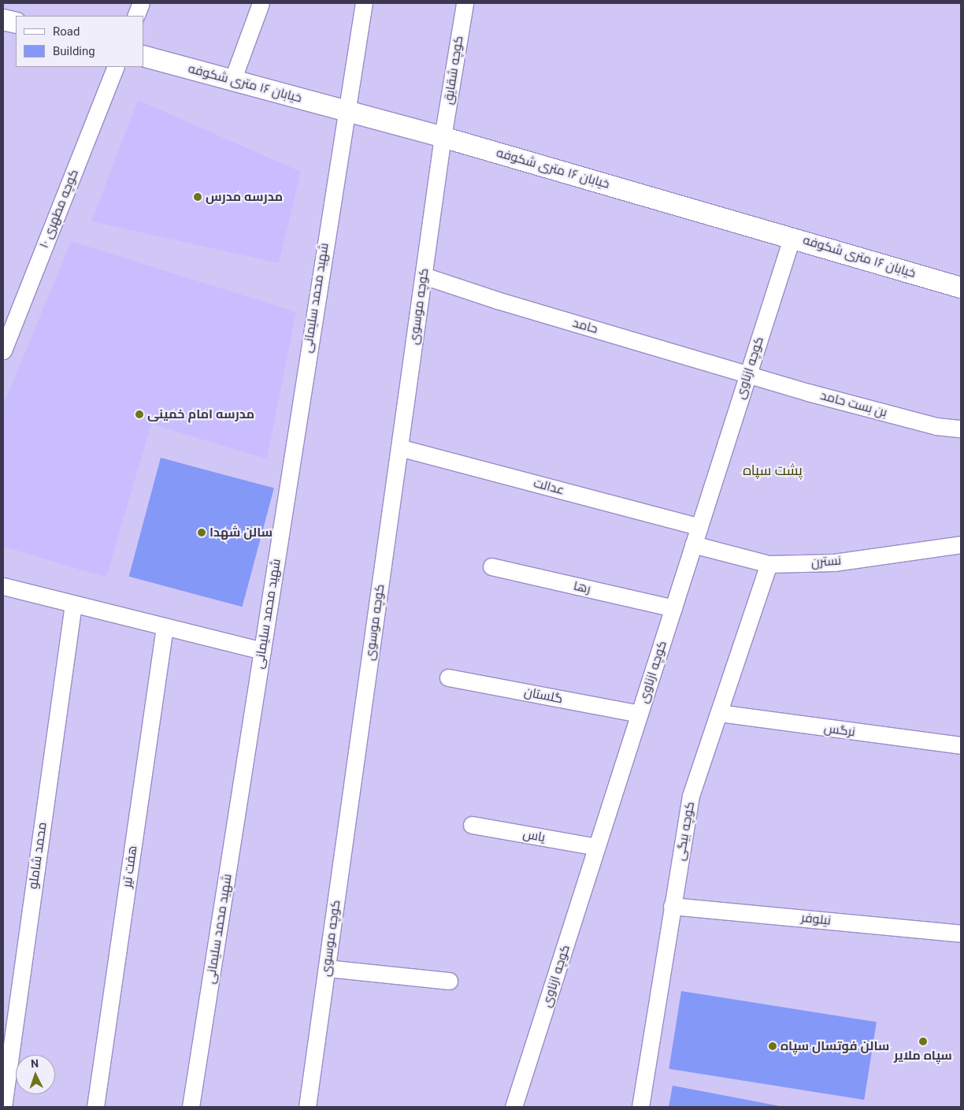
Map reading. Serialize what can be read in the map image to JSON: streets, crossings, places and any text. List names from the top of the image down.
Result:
{
  "streets": {
    "street": [
      "کوچه شقایق",
      "خیابان ۱۶ متری شکوفه",
      "کوچه مطهری ۱۰",
      "شهید محمد سلیمانی",
      "کوچه موسوی",
      "حامد",
      "کوچه ازناوی",
      "بن بست حامد",
      "عدالت",
      "نسترن",
      "رها",
      "گلستان",
      "نرگس",
      "کوچه بیگی",
      "یاس",
      "محمد شاملو",
      "هفت تیر",
      "نیلوفر"
    ]
  },
  "crossings": [
    ["کوچه شقایق", "خیابان ۱۶ متری شکوفه"],
    ["کوچه شقایق", "کوچه موسوی"],
    ["خیابان ۱۶ متری شکوفه", "شهید محمد سلیمانی"],
    ["خیابان ۱۶ متری شکوفه", "کوچه موسوی"],
    ["خیابان ۱۶ متری شکوفه", "کوچه ازناوی"],
    ["کوچه موسوی", "حامد"],
    ["کوچه موسوی", "عدالت"],
    ["حامد", "کوچه ازناوی"],
    ["حامد", "بن بست حامد"],
    ["کوچه ازناوی", "بن بست حامد"],
    ["کوچه ازناوی", "عدالت"],
    ["کوچه ازناوی", "نسترن"],
    ["کوچه ازناوی", "رها"],
    ["کوچه ازناوی", "گلستان"],
    ["کوچه ازناوی", "یاس"],
    ["نسترن", "کوچه بیگی"],
    ["نرگس", "کوچه بیگی"],
    ["کوچه بیگی", "نیلوفر"]
  ],
  "districts": ["پشت سپاه"],
  "places": [
    "مدرسه مدرس",
    "مدرسه امام خمینی",
    "سالن شهدا",
    "سپاه ملایر",
    "سالن فوتسال سپاه"
  ],
  "legend": ["Road", "Building"],
  "north": "top"
}
